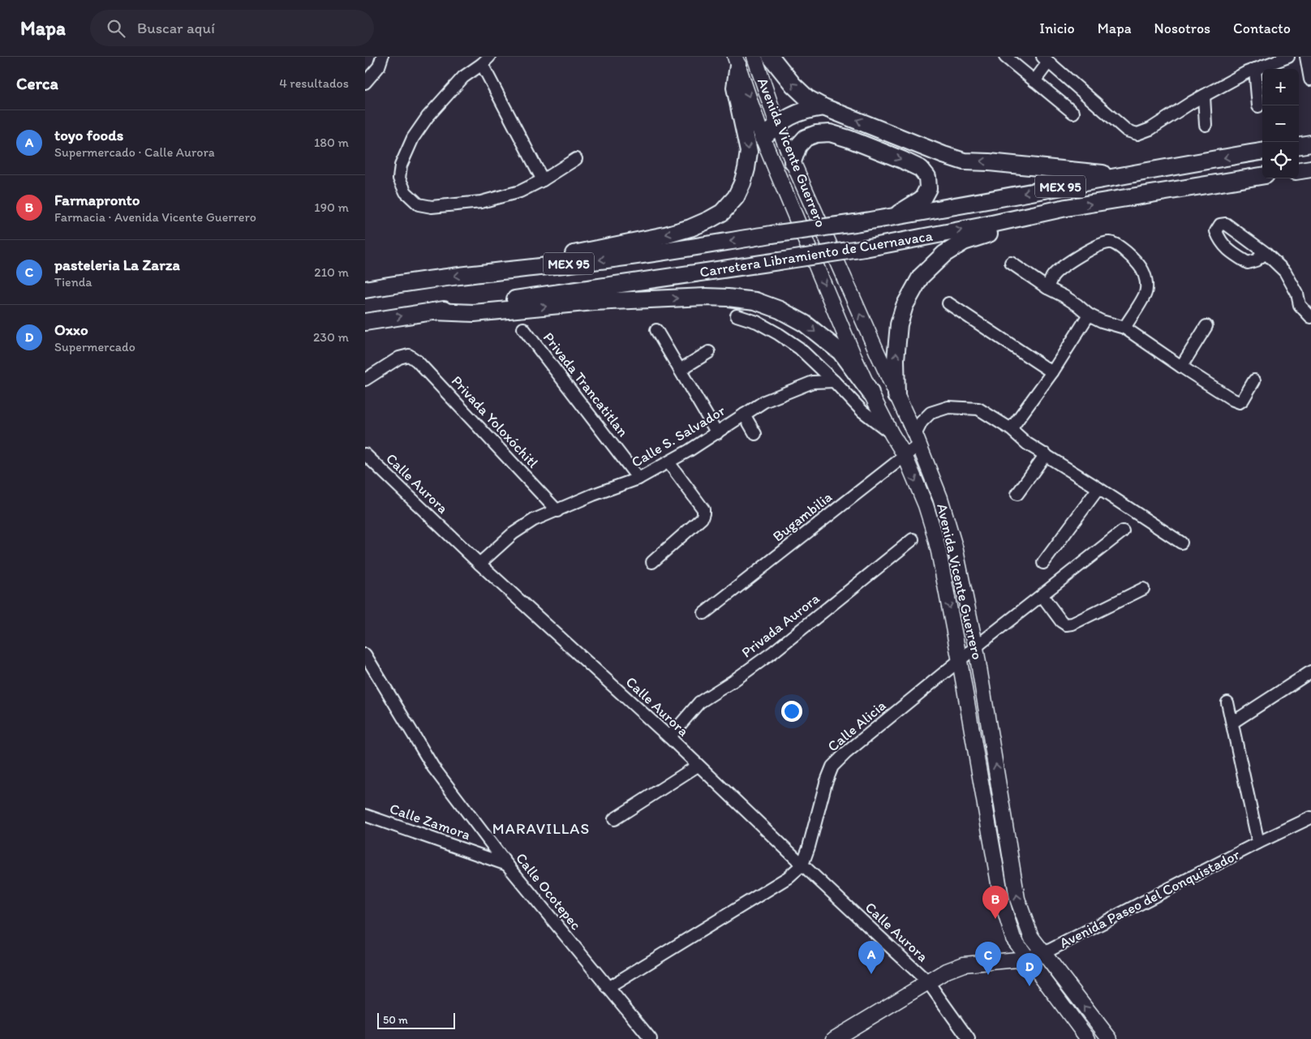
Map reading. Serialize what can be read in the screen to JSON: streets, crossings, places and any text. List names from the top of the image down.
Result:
{
  "streets": {
    "highway": ["MEX 95", "Carretera Libramiento de Cuernavaca"],
    "main road": ["Avenida Vicente Guerrero", "Avenida Paseo del Conquistador"],
    "street": [
      "Privada Trancatitlan",
      "Privada Yoloxóchitl",
      "Calle S. Salvador",
      "Calle Aurora",
      "Bugambilia",
      "Privada Aurora",
      "Calle Alicia",
      "Calle Zamora",
      "Calle Ocotepec"
    ]
  },
  "crossings": [
    ["Avenida Vicente Guerrero", "Bugambilia"],
    ["Avenida Vicente Guerrero", "Calle Alicia"],
    ["Avenida Vicente Guerrero", "Avenida Paseo del Conquistador"],
    ["Privada Trancatitlan", "Calle S. Salvador"],
    ["Privada Yoloxóchitl", "Calle S. Salvador"],
    ["Calle S. Salvador", "Calle Aurora"],
    ["Calle Aurora", "Privada Aurora"],
    ["Calle Aurora", "Calle Alicia"],
    ["Calle Aurora", "Avenida Paseo del Conquistador"],
    ["Calle Alicia", "Calle Ocotepec"],
    ["Calle Zamora", "Calle Ocotepec"]
  ],
  "districts": ["MARAVILLAS"],
  "scale_bar": "50 m",
  "page": {
    "header": "Mapa",
    "search": "Buscar aquí",
    "nav": [
      "Inicio",
      "Mapa",
      "Nosotros",
      "Contacto"
    ],
    "heading": ["Cerca", "4 resultados"],
    "map_buttons": ["+", "−"],
    "list": [
      {
        "mark": "A",
        "name": "toyo foods",
        "note": "Supermercado · Calle Aurora",
        "value": "180 m"
      },
      {
        "mark": "B",
        "name": "Farmapronto",
        "note": "Farmacia · Avenida Vicente Guerrero",
        "value": "190 m"
      },
      {
        "mark": "C",
        "name": "pasteleria La Zarza",
        "note": "Tienda",
        "value": "210 m"
      },
      {
        "mark": "D",
        "name": "Oxxo",
        "note": "Supermercado",
        "value": "230 m"
      }
    ],
    "pins": [
      "B",
      "A",
      "C",
      "D"
    ],
    "scale": "50 m"
  }
}
